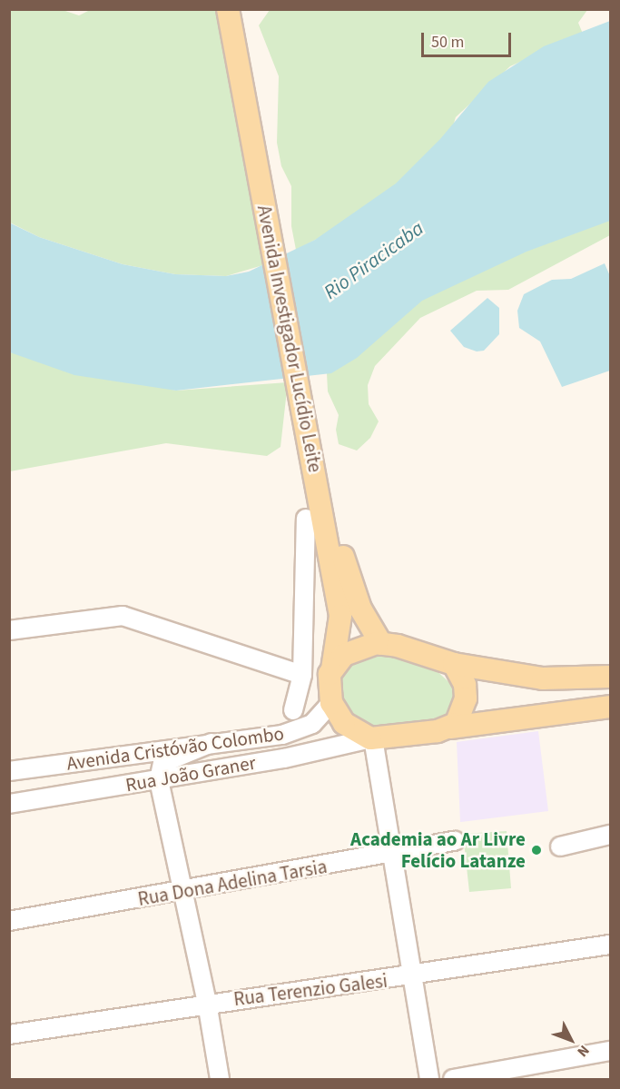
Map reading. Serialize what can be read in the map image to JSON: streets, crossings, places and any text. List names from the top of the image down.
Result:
{
  "streets": {
    "main road": ["Avenida Investigador Lucídio Leite"],
    "street": [
      "Avenida Cristóvão Colombo",
      "Rua João Graner",
      "Rua Dona Adelina Tarsia",
      "Rua Terenzio Galesi"
    ]
  },
  "crossings": [
    ["Avenida Investigador Lucídio Leite", "Avenida Cristóvão Colombo"],
    ["Avenida Investigador Lucídio Leite", "Rua João Graner"],
    ["Avenida Cristóvão Colombo", "Rua João Graner"]
  ],
  "water": ["Rio Piracicaba"],
  "places": ["Academia ao Ar Livre Felício Latanze"],
  "scale_bar": "50 m",
  "north": "bottom right"
}
